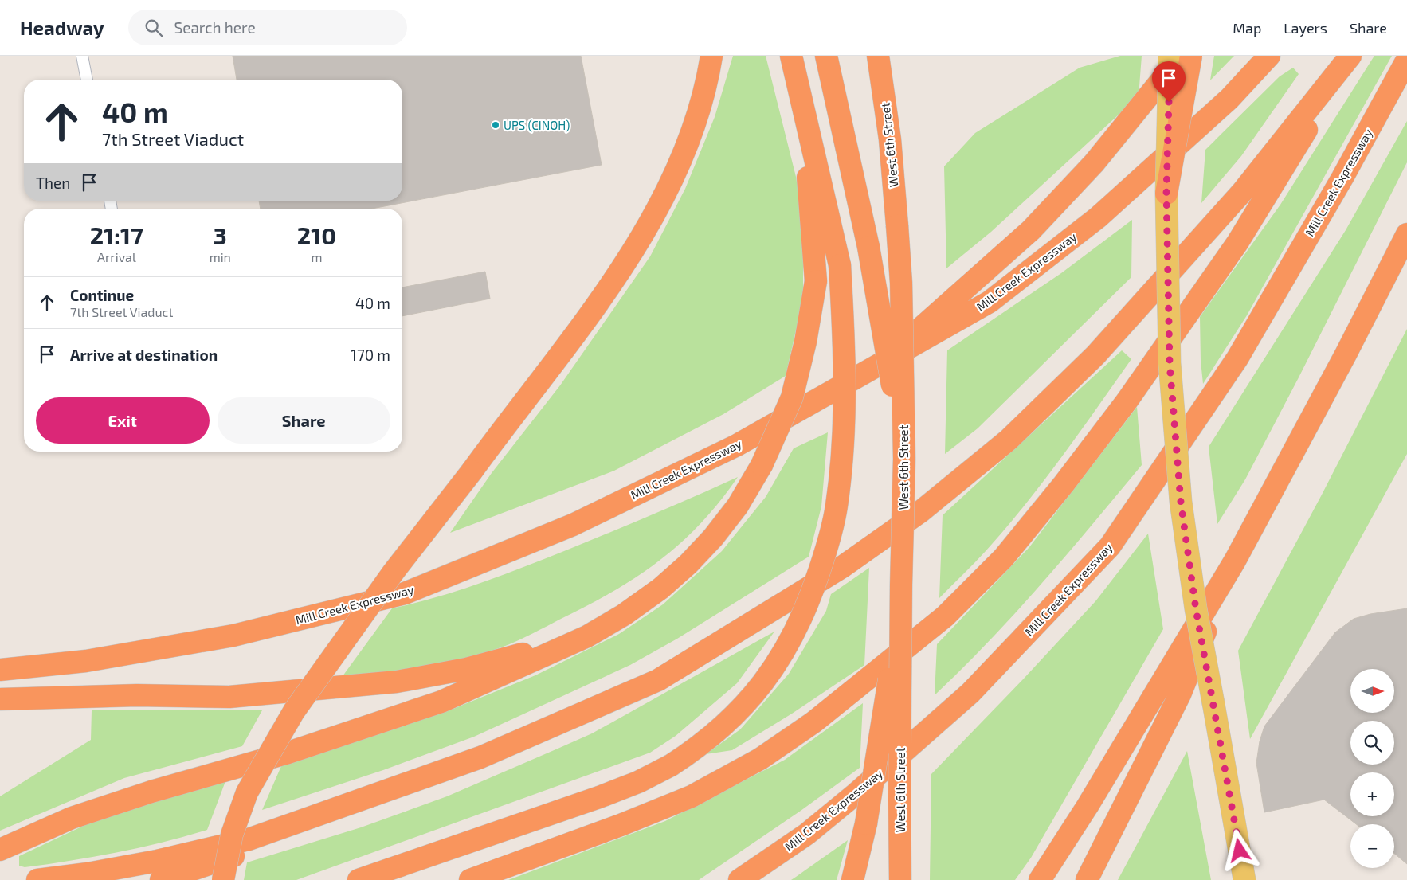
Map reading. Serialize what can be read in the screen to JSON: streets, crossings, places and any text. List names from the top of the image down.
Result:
{
  "streets": {
    "highway": ["West 6th Street", "Mill Creek Expressway"]
  },
  "places": ["UPS (CINOH)"],
  "north": "right",
  "page": {
    "header": "Headway",
    "search": "Search here",
    "nav": ["Map", "Layers", "Share"],
    "turn": ["40 m", "7th Street Viaduct"],
    "then": "Then",
    "eta": [
      "21:17",
      "Arrival",
      "3",
      "min",
      "210",
      "m"
    ],
    "list": [
      {
        "name": "Continue",
        "note": "7th Street Viaduct",
        "value": "40 m"
      },
      {
        "name": "Arrive at destination",
        "value": "170 m"
      }
    ],
    "buttons": ["Exit", "Share"],
    "map_buttons": ["+", "−"]
  }
}
